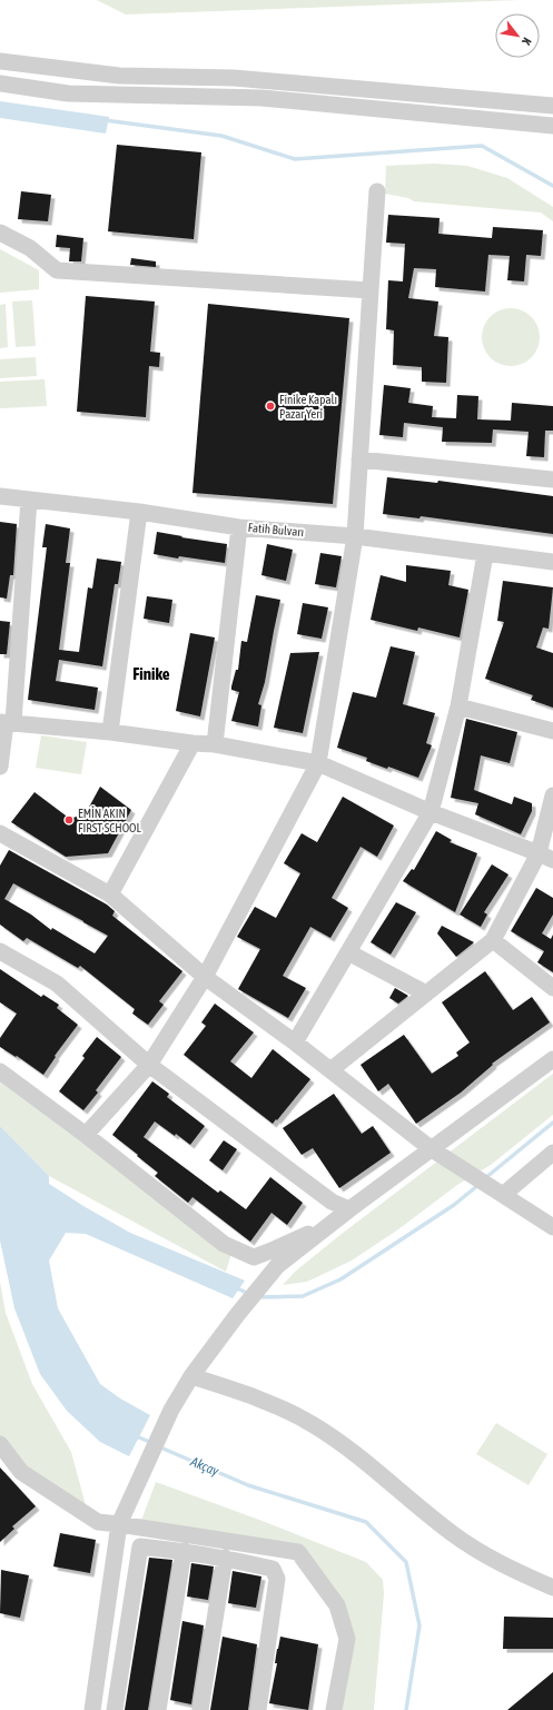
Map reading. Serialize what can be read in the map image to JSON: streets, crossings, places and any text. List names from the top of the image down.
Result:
{
  "streets": {
    "street": ["Fatih Bulvarı"]
  },
  "districts": ["Finike"],
  "water": ["Akçay"],
  "places": ["Finike Kapalı Pazar Yeri", "EMİN AKIN FIRST SCHOOL"],
  "north": "bottom right"
}
